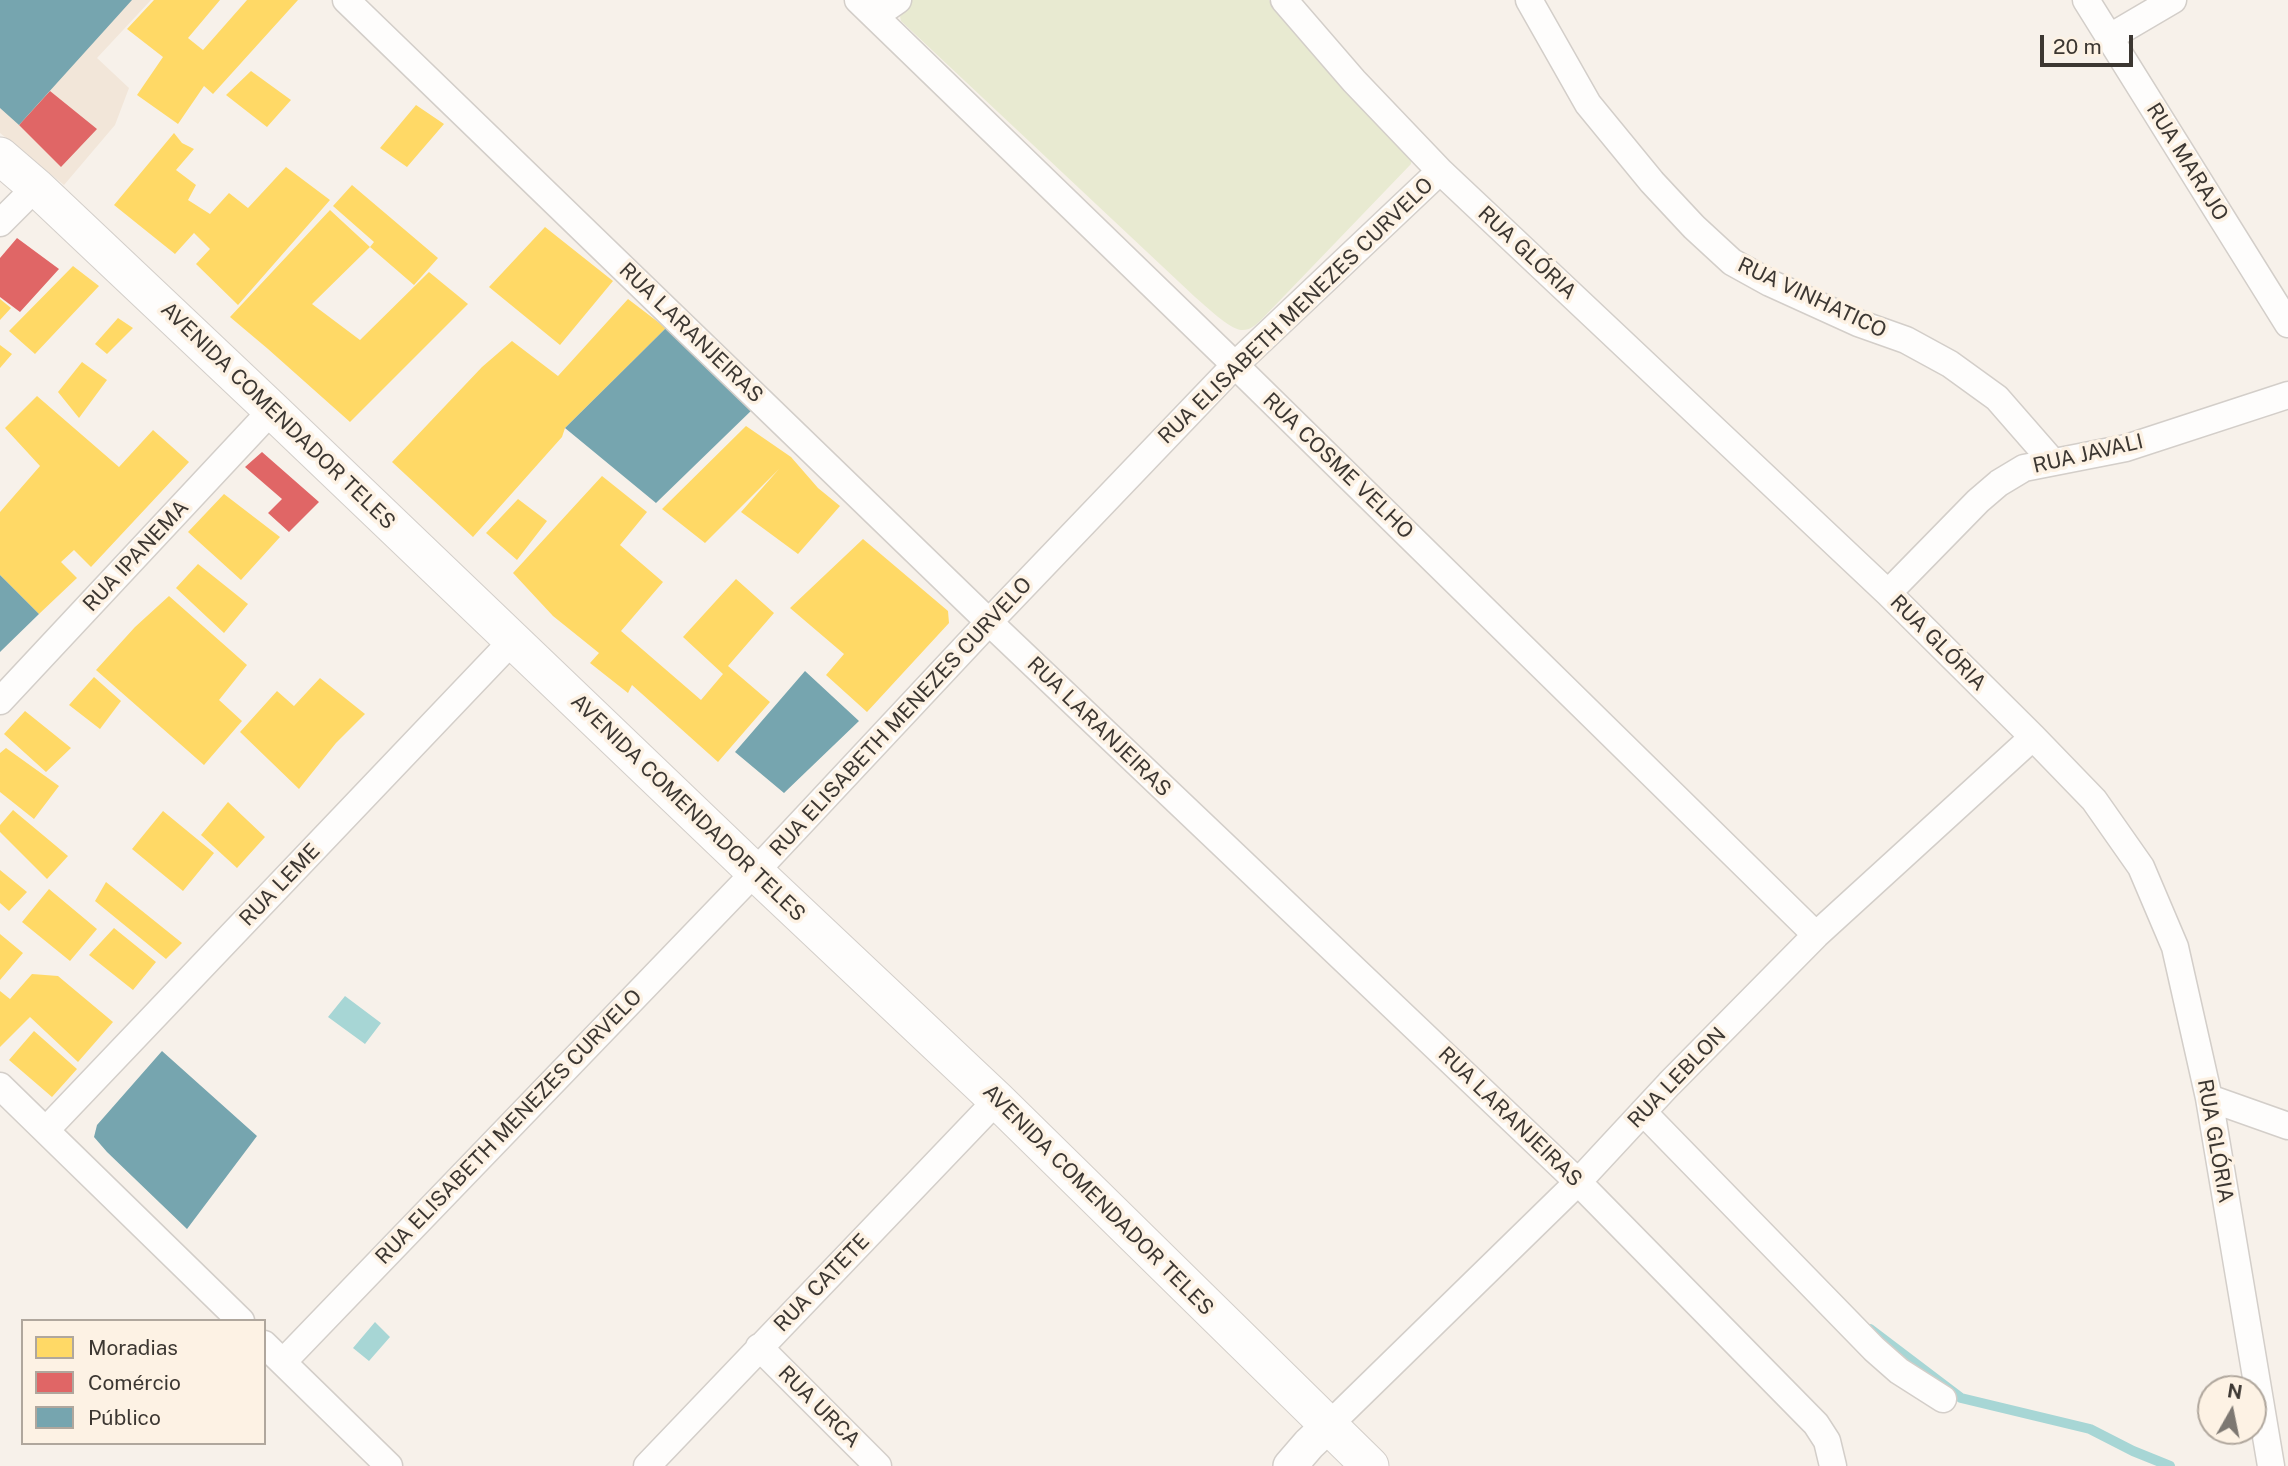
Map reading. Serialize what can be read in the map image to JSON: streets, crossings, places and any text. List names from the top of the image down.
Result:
{
  "streets": {
    "main road": ["AVENIDA COMENDADOR TELES"],
    "street": [
      "RUA MARAJO",
      "RUA GLÓRIA",
      "RUA VINHATICO",
      "RUA ELISABETH MENEZES CURVELO",
      "RUA LARANJEIRAS",
      "RUA JAVALI",
      "RUA COSME VELHO",
      "RUA IPANEMA",
      "RUA LEME",
      "RUA LEBLON",
      "RUA CATETE",
      "RUA URCA"
    ]
  },
  "crossings": [
    ["RUA GLÓRIA", "RUA ELISABETH MENEZES CURVELO"],
    ["RUA GLÓRIA", "RUA JAVALI"],
    ["RUA GLÓRIA", "RUA LEBLON"],
    ["RUA VINHATICO", "RUA JAVALI"],
    ["RUA ELISABETH MENEZES CURVELO", "RUA LARANJEIRAS"],
    ["RUA ELISABETH MENEZES CURVELO", "AVENIDA COMENDADOR TELES"],
    ["RUA ELISABETH MENEZES CURVELO", "RUA COSME VELHO"],
    ["RUA LARANJEIRAS", "RUA LEBLON"],
    ["AVENIDA COMENDADOR TELES", "RUA IPANEMA"],
    ["AVENIDA COMENDADOR TELES", "RUA LEME"],
    ["AVENIDA COMENDADOR TELES", "RUA LEBLON"],
    ["AVENIDA COMENDADOR TELES", "RUA CATETE"],
    ["RUA COSME VELHO", "RUA LEBLON"],
    ["RUA CATETE", "RUA URCA"]
  ],
  "legend": ["Moradias", "Comércio", "Público"],
  "scale_bar": "20 m",
  "north": "top"
}
